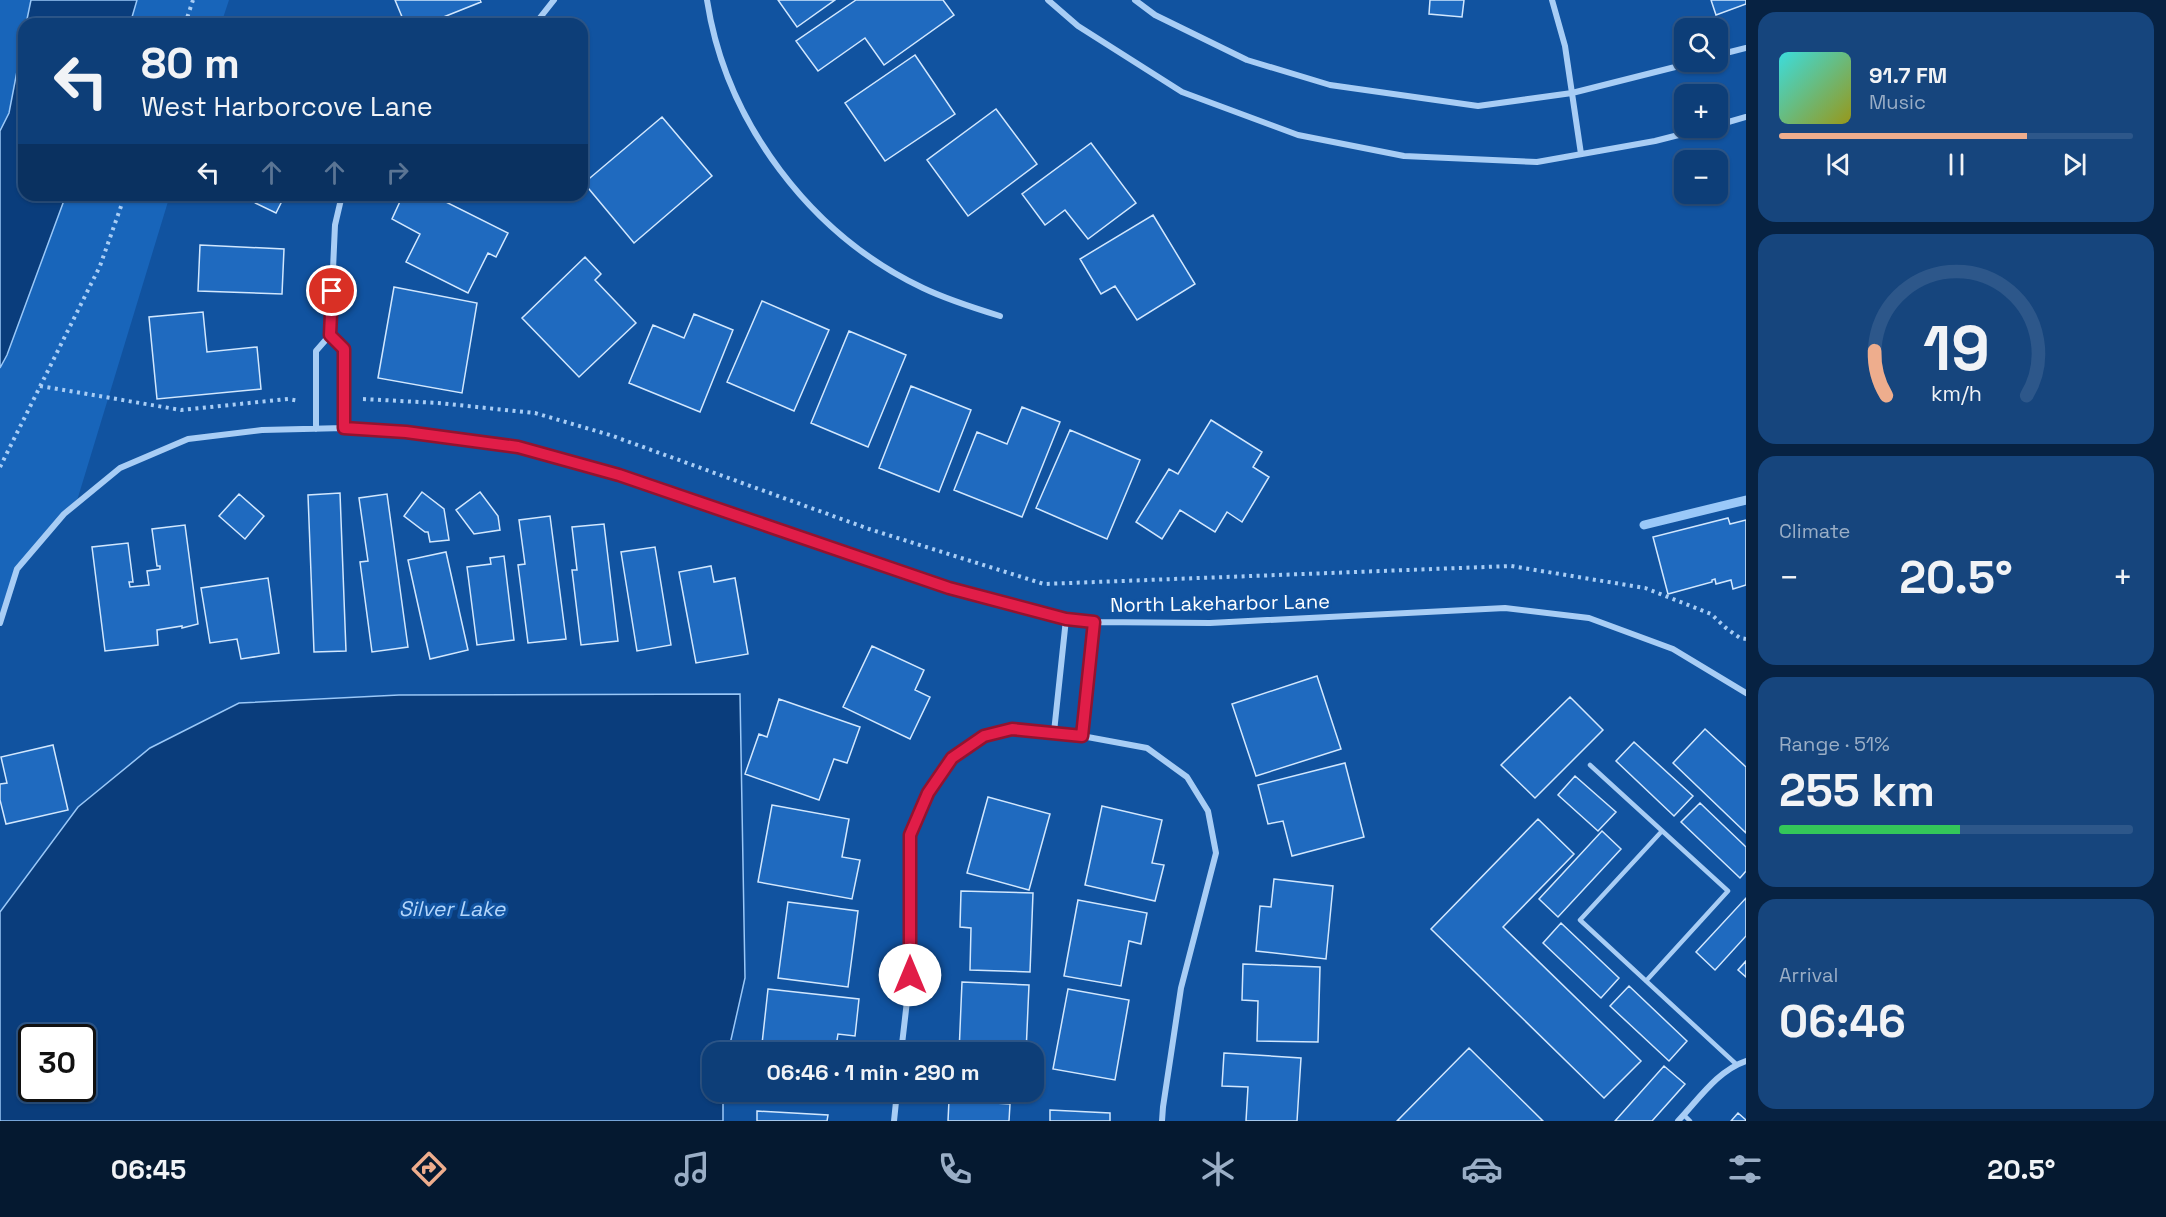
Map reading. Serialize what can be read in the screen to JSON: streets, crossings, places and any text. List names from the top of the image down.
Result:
{
  "streets": {
    "street": ["North Lakeharbor Lane"]
  },
  "water": ["Silver Lake"],
  "page": {
    "map_buttons": ["+", "−"],
    "turn": ["80 m", "West Harborcove Lane"],
    "song": ["91.7 FM", "Music"],
    "tile": [
      "Climate",
      ["Range · 51%", "255 km"],
      ["Arrival", "06:46"]
    ],
    "heat": ["−", "20.5°", "+"],
    "limit": "30",
    "trip": "06:46 · 1 min · 290 m",
    "tabs": ["06:45", "20.5°"],
    "gauge": ["19", "km/h"]
  }
}
